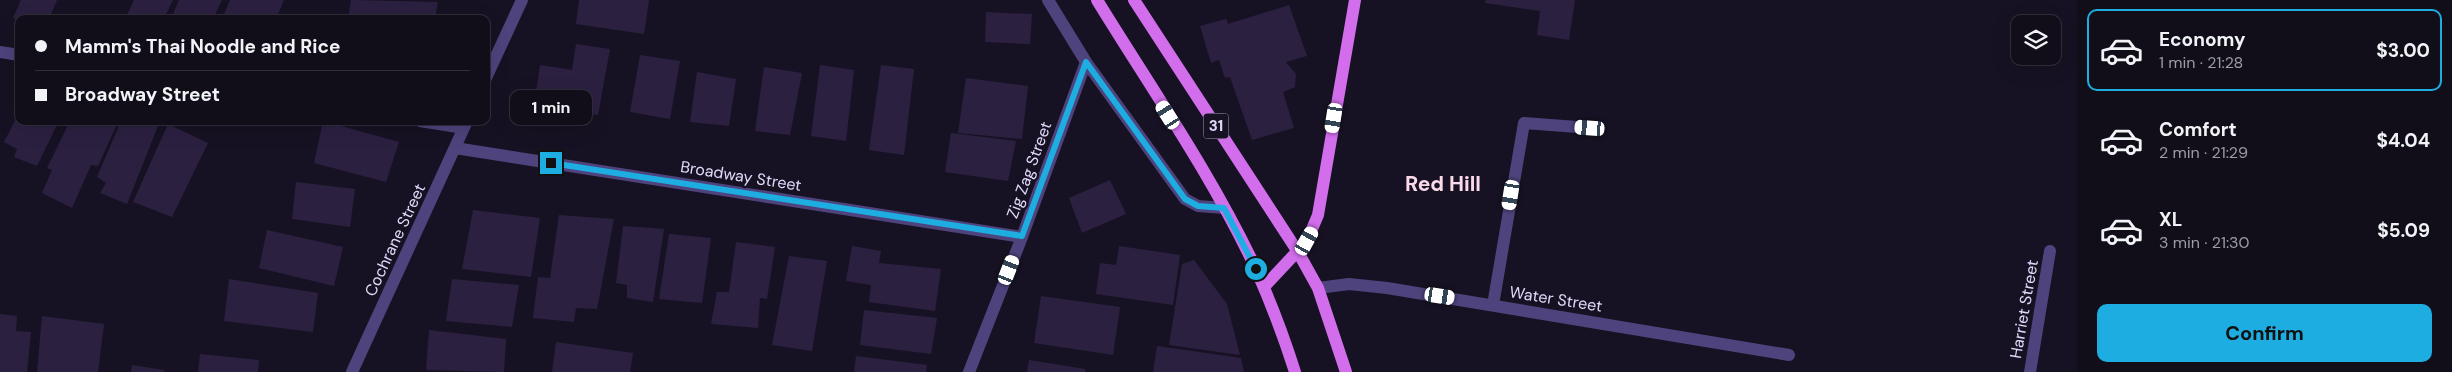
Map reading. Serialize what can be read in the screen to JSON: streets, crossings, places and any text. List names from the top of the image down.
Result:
{
  "streets": {
    "main road": ["31"],
    "street": [
      "Zig Zag Street",
      "Broadway Street",
      "Cochrane Street",
      "Water Street",
      "Harriet Street"
    ]
  },
  "crossings": [
    ["31", "Water Street"],
    ["Zig Zag Street", "Broadway Street"],
    ["Broadway Street", "Cochrane Street"]
  ],
  "districts": ["Red Hill"],
  "page": {
    "list": [
      {
        "name": "Economy",
        "note": "1 min · 21:28",
        "value": "$3.00"
      },
      {
        "name": "Comfort",
        "note": "2 min · 21:29",
        "value": "$4.04"
      },
      {
        "name": "XL",
        "note": "3 min · 21:30",
        "value": "$5.09"
      }
    ],
    "banner": ["Mamm's Thai Noodle and Rice", "Broadway Street"],
    "bubble": "1 min",
    "buttons": "Confirm"
  }
}
